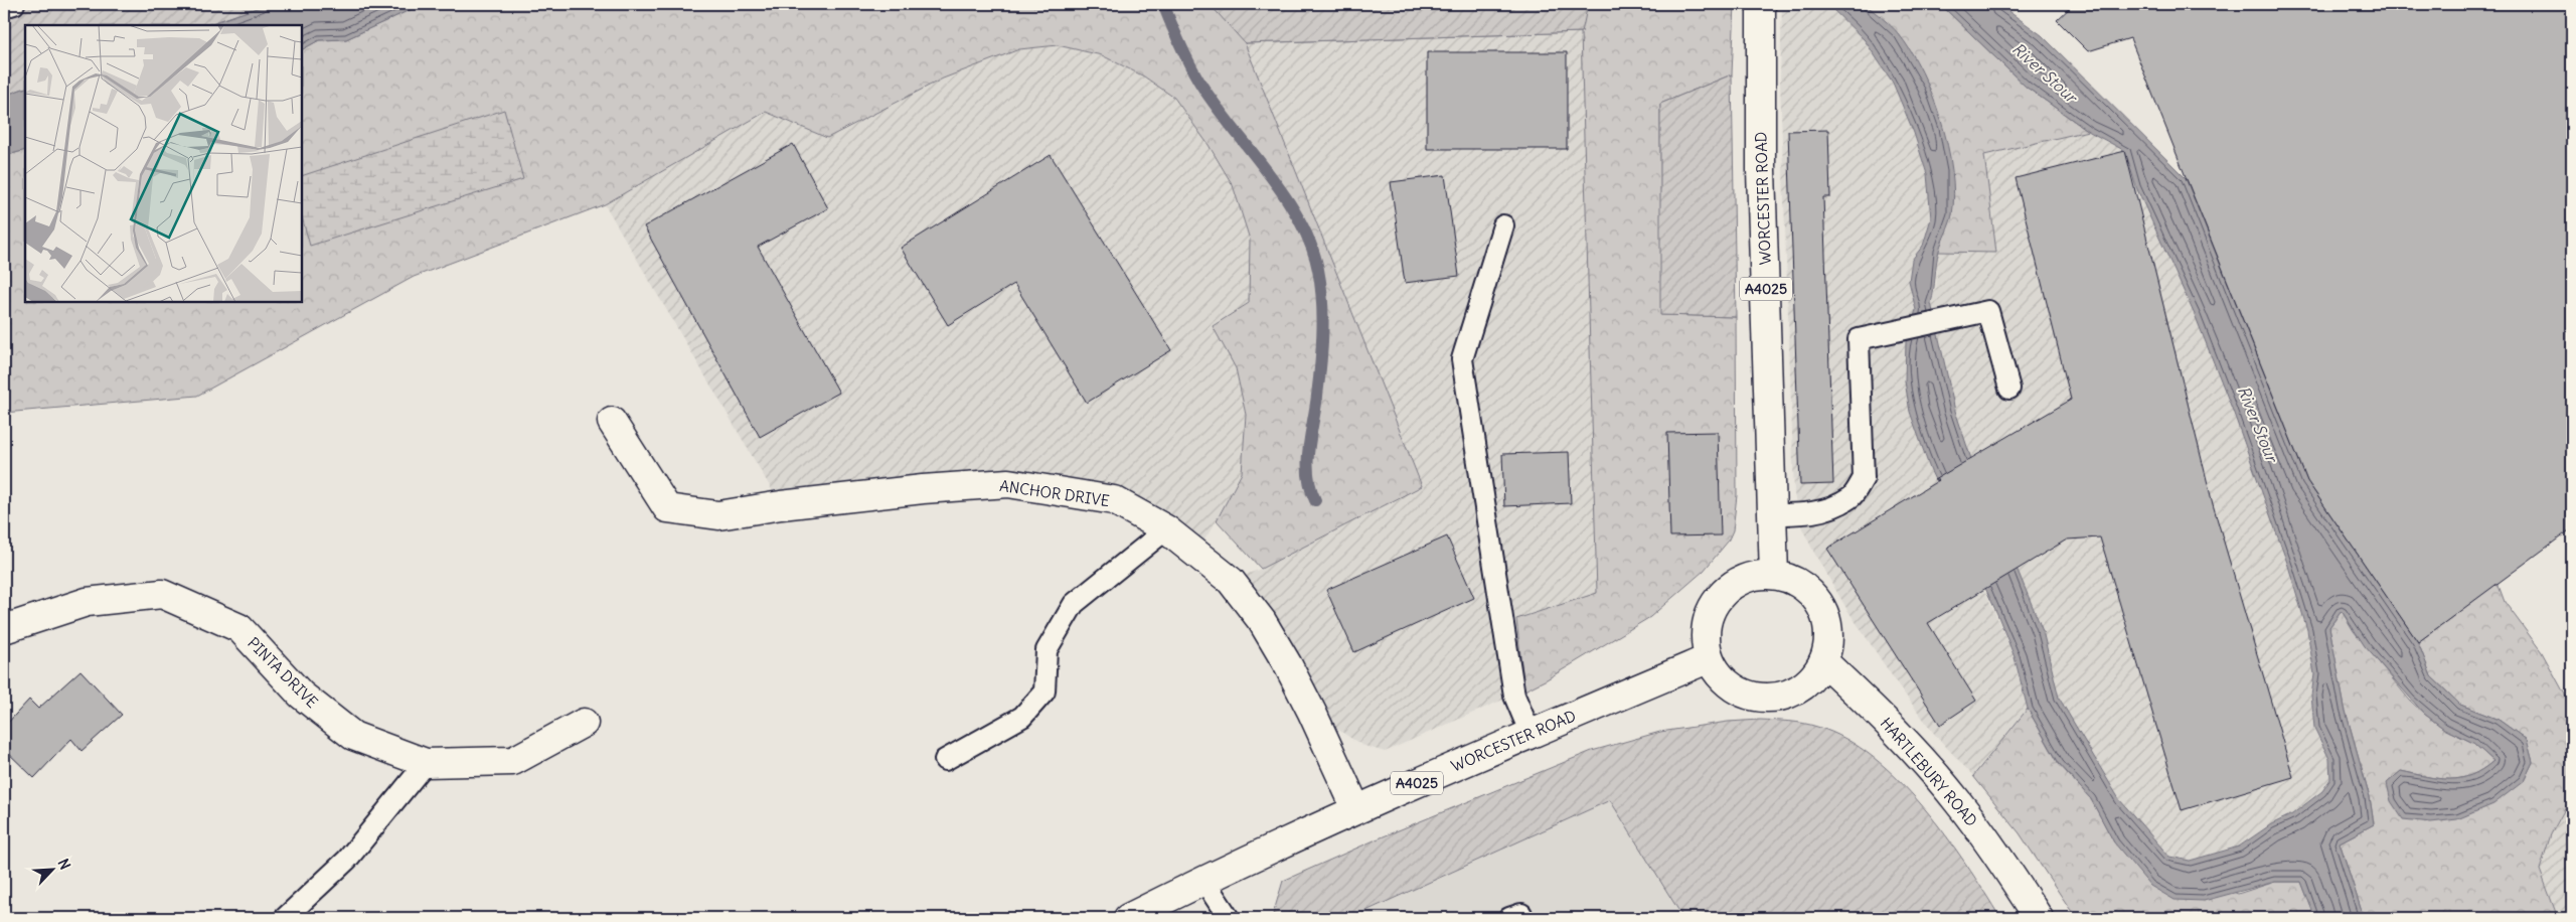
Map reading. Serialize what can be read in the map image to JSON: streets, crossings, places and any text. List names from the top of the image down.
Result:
{
  "streets": {
    "main road": [
      "WORCESTER ROAD",
      "A4025",
      "ANCHOR DRIVE",
      "PINTA DRIVE",
      "HARTLEBURY ROAD"
    ]
  },
  "crossings": [
    ["WORCESTER ROAD", "ANCHOR DRIVE"],
    ["WORCESTER ROAD", "HARTLEBURY ROAD"]
  ],
  "water": ["River Stour"],
  "north": "top right"
}
